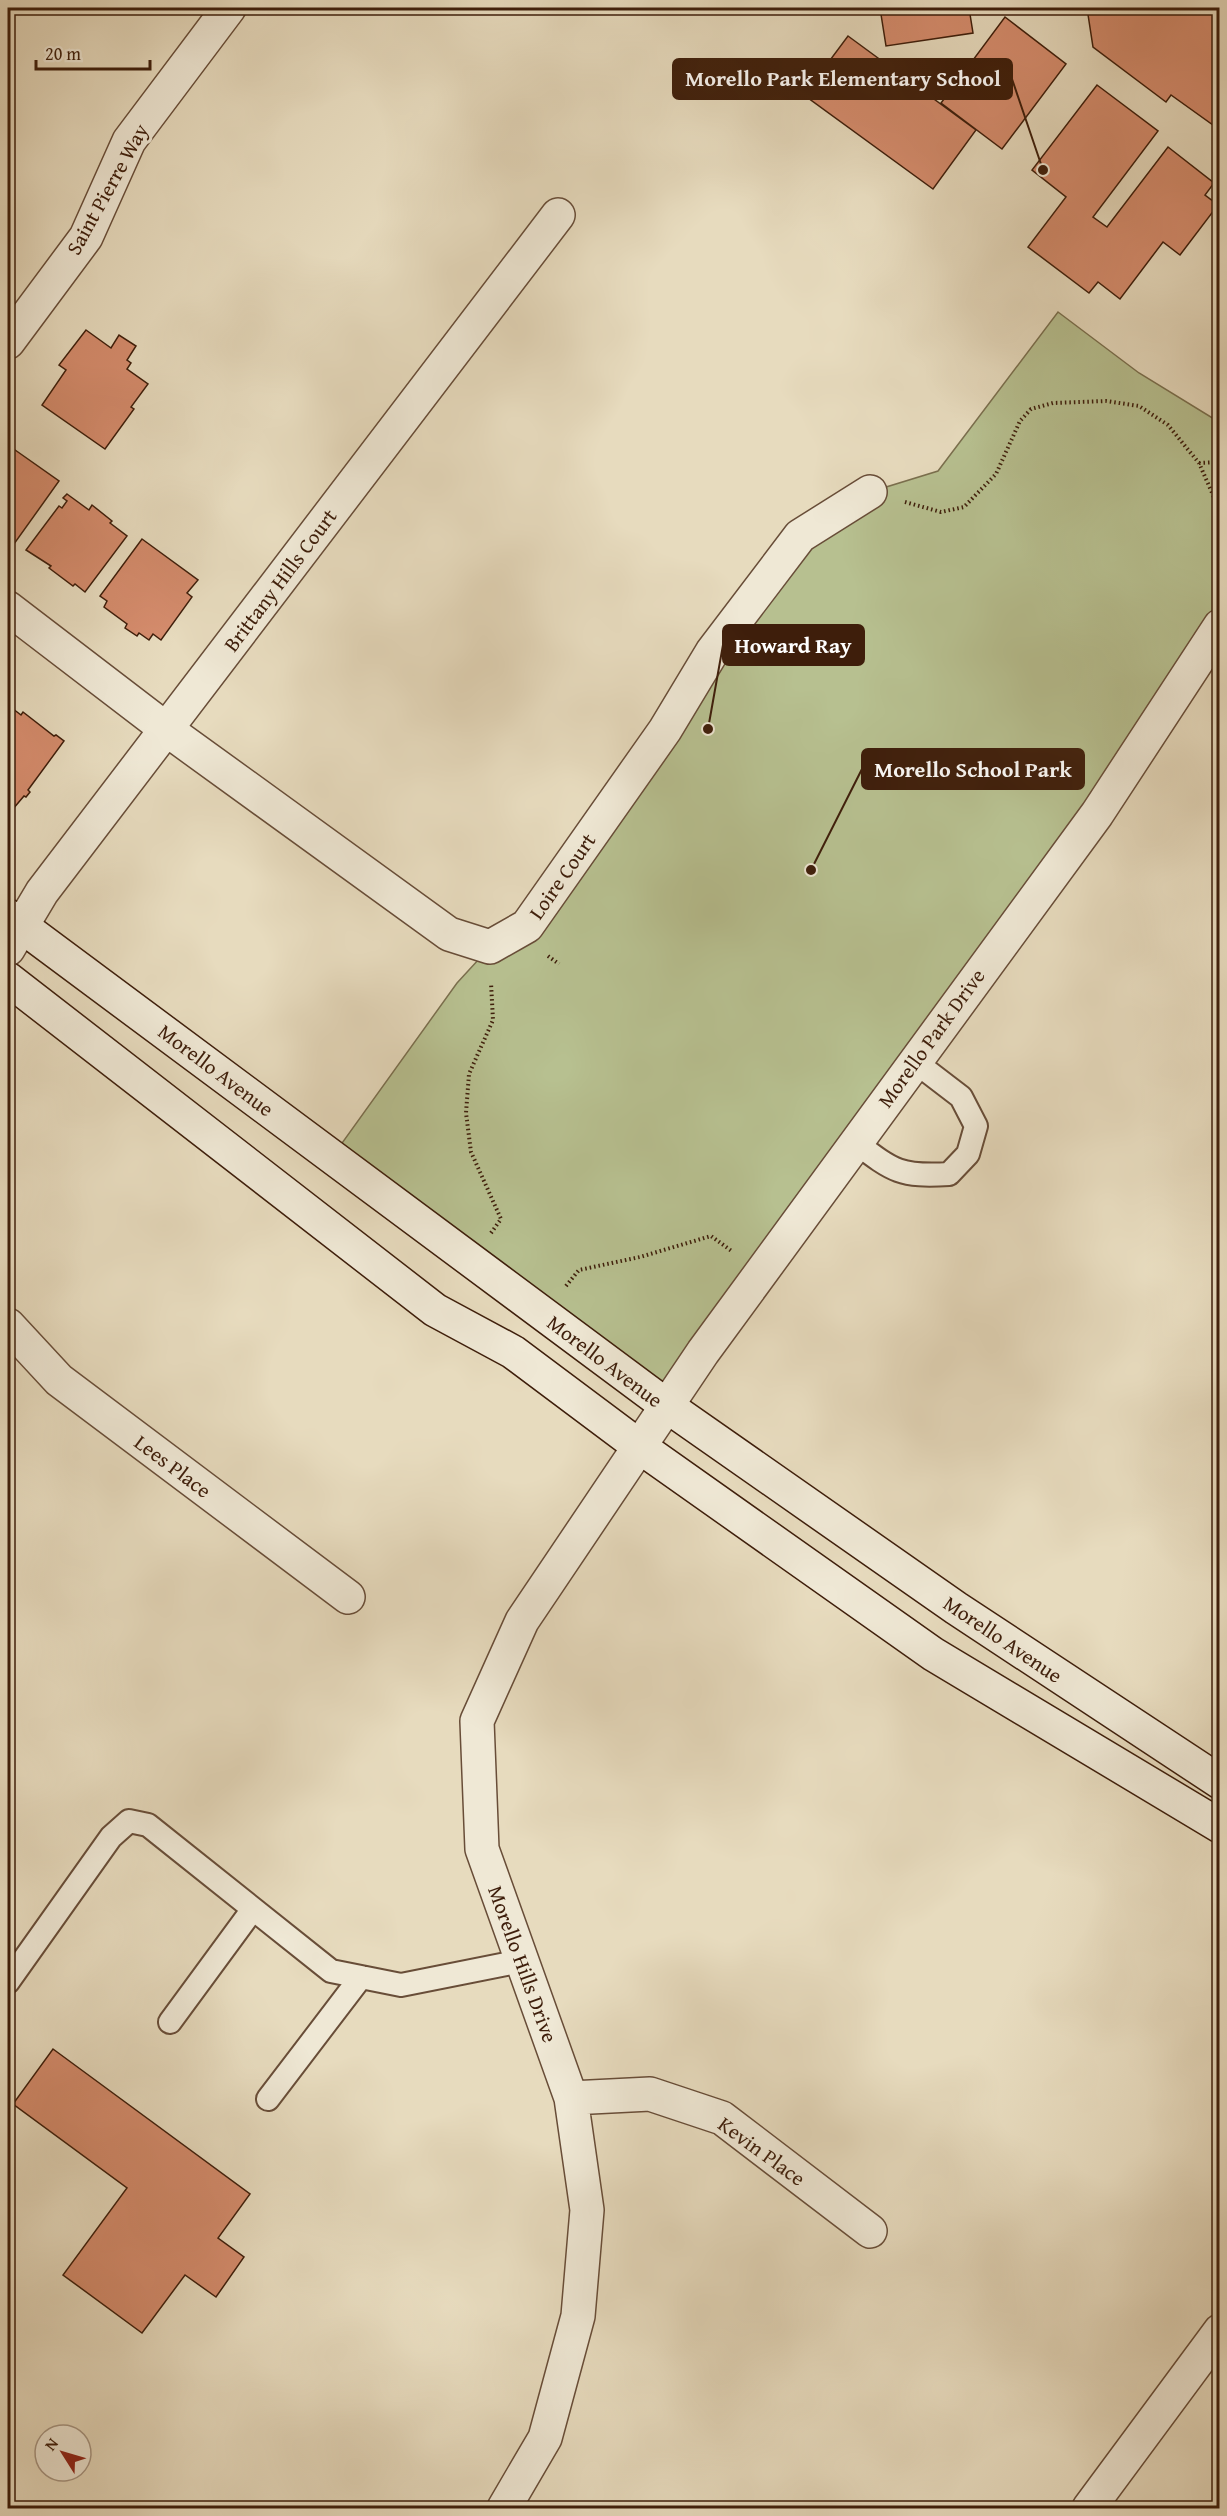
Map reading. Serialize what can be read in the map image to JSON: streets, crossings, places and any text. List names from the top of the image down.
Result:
{
  "streets": {
    "street": [
      "Saint Pierre Way",
      "Brittany Hills Court",
      "Loire Court",
      "Morello Park Drive",
      "Morello Avenue",
      "Lees Place",
      "Morello Hills Drive",
      "Kevin Place"
    ]
  },
  "crossings": [
    ["Brittany Hills Court", "Morello Avenue"],
    ["Morello Park Drive", "Morello Avenue"],
    ["Morello Park Drive", "Morello Hills Drive"],
    ["Morello Hills Drive", "Kevin Place"]
  ],
  "places": ["Morello Park Elementary School", "Howard Ray", "Morello School Park"],
  "scale_bar": "20 m",
  "north": "top left"
}
